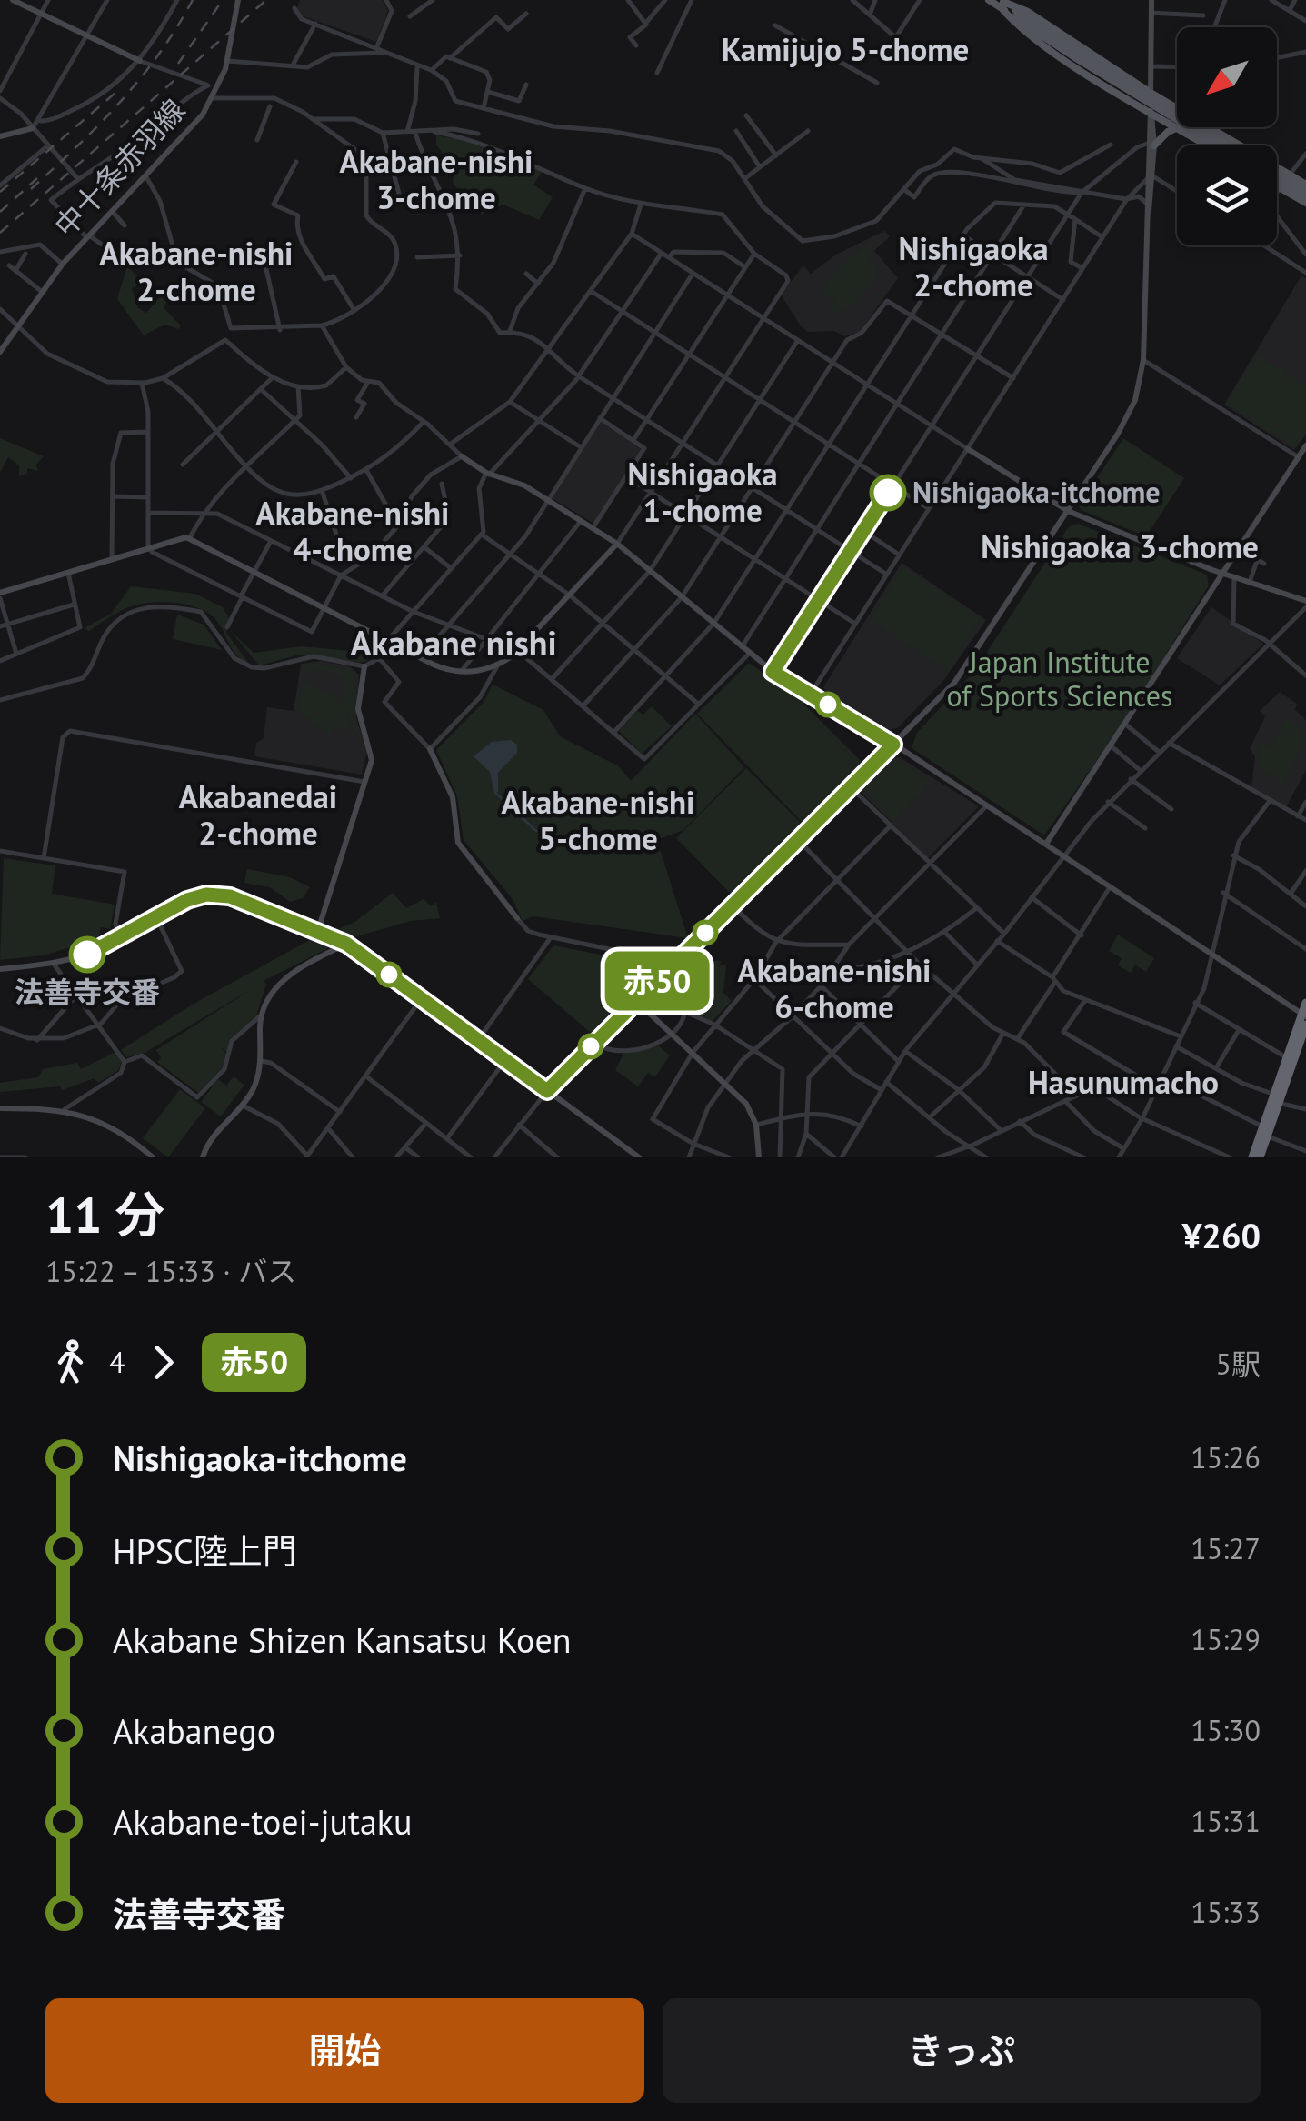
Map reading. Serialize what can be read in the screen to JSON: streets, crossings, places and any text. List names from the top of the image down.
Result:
{
  "streets": {
    "street": ["中十条赤羽線"]
  },
  "districts": [
    "Kamijujo 5-chome",
    "Akabane-nishi 3-chome",
    "Nishigaoka 2-chome",
    "Akabane-nishi 2-chome",
    "Nishigaoka 1-chome",
    "Akabane-nishi 4-chome",
    "Nishigaoka 3-chome",
    "Akabane nishi",
    "Akabanedai 2-chome",
    "Akabane-nishi 5-chome",
    "Akabane-nishi 6-chome",
    "Hasunumacho"
  ],
  "parks": ["Japan Institute of Sports Sciences"],
  "places": ["Nishigaoka-itchome", "法善寺交番"],
  "lines": ["bus line 赤50"],
  "north": "bottom left",
  "page": {
    "on_map": "赤50",
    "heading": ["11 分", "15:22 – 15:33 · バス", "¥260"],
    "legs": ["4", "赤50", "5駅"],
    "list": [
      {
        "name": "Nishigaoka-itchome",
        "value": "15:26"
      },
      {
        "name": "HPSC陸上門",
        "value": "15:27"
      },
      {
        "name": "Akabane Shizen Kansatsu Koen",
        "value": "15:29"
      },
      {
        "name": "Akabanego",
        "value": "15:30"
      },
      {
        "name": "Akabane-toei-jutaku",
        "value": "15:31"
      },
      {
        "name": "法善寺交番",
        "value": "15:33"
      }
    ],
    "buttons": ["開始", "きっぷ"]
  }
}
